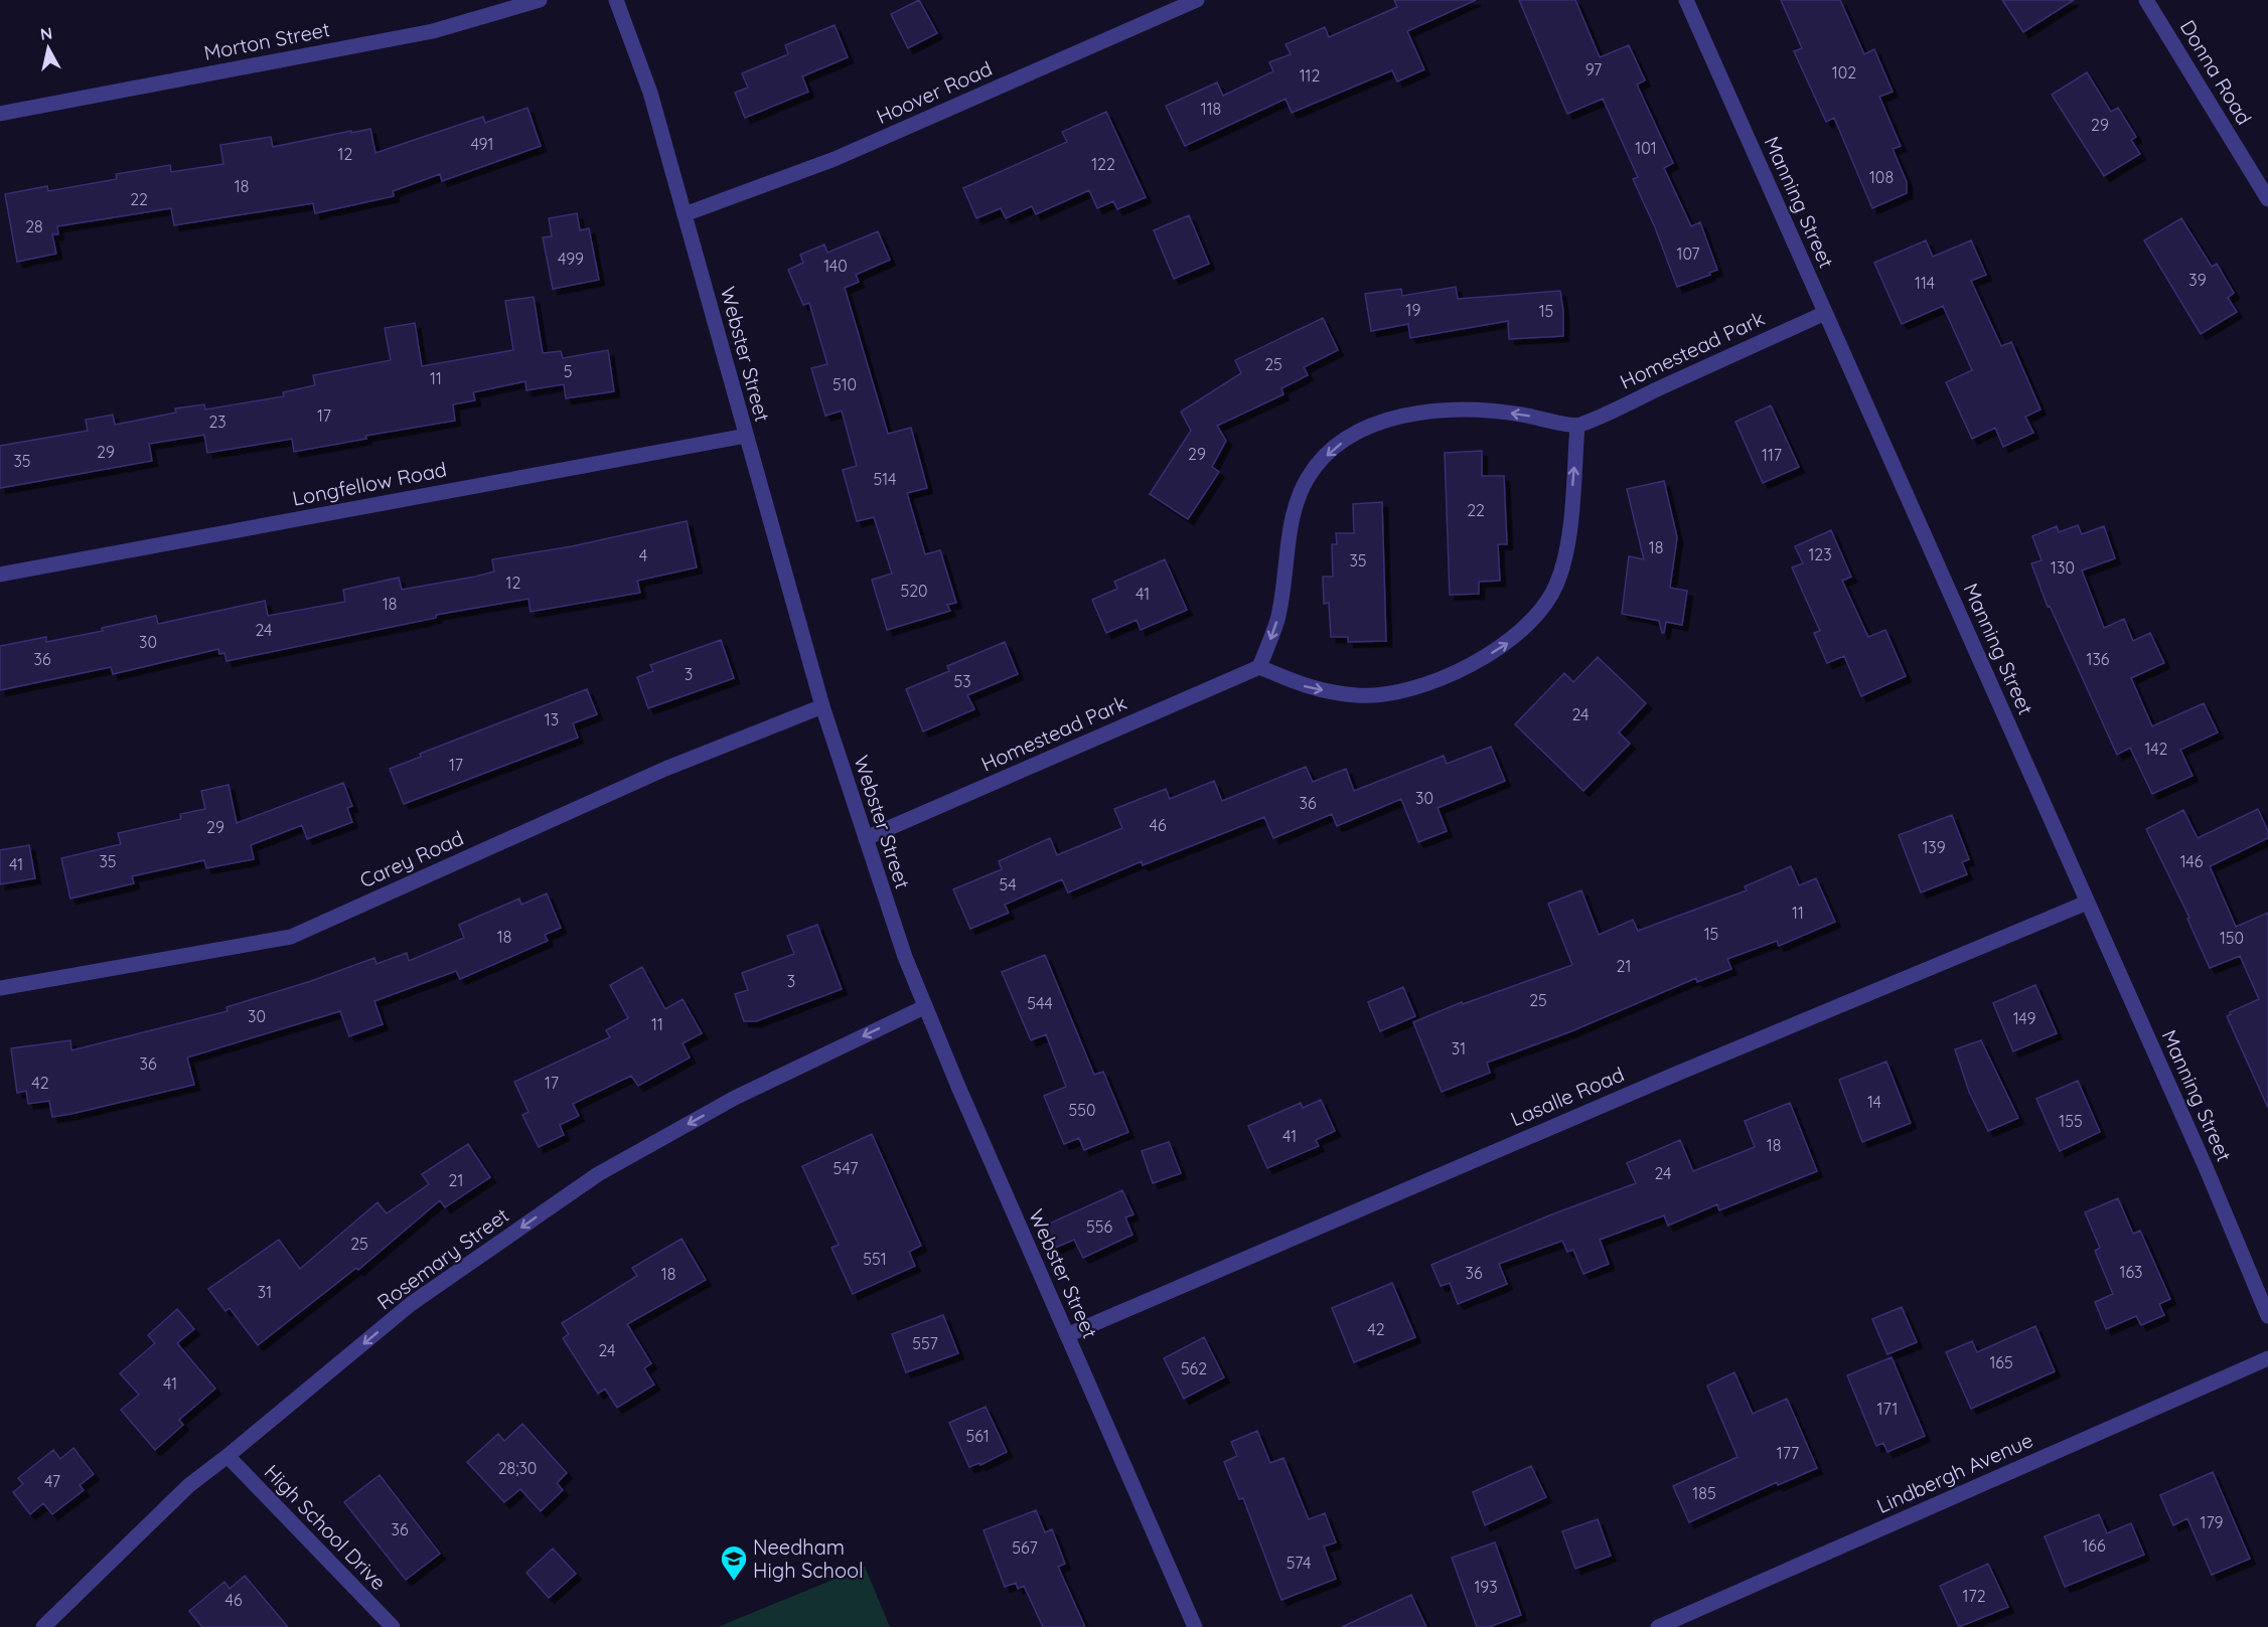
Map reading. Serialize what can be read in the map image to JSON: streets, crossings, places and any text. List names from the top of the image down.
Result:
{
  "streets": {
    "street": [
      "Morton Street",
      "Donna Road",
      "Hoover Road",
      "Manning Street",
      "Homestead Park",
      "Webster Street",
      "Longfellow Road",
      "Carey Road",
      "Lasalle Road",
      "Rosemary Street",
      "Lindbergh Avenue",
      "High School Drive"
    ]
  },
  "crossings": [
    ["Hoover Road", "Webster Street"],
    ["Manning Street", "Homestead Park"],
    ["Manning Street", "Lasalle Road"],
    ["Homestead Park", "Webster Street"],
    ["Webster Street", "Longfellow Road"],
    ["Webster Street", "Carey Road"],
    ["Webster Street", "Lasalle Road"],
    ["Webster Street", "Rosemary Street"],
    ["Rosemary Street", "High School Drive"]
  ],
  "one_way": ["Rosemary Street"],
  "places": {
    "school or university": ["Needham High School"]
  },
  "house_numbers": [
    "97",
    "102",
    "112",
    "118",
    "29",
    "491",
    "101",
    "12",
    "122",
    "108",
    "18",
    "22",
    "28",
    "107",
    "499",
    "140",
    "39",
    "114",
    "19",
    "15",
    "25",
    "5",
    "11",
    "510",
    "17",
    "23",
    "29",
    "29",
    "117",
    "35",
    "514",
    "22",
    "18",
    "123",
    "4",
    "35",
    "130",
    "12",
    "520",
    "41",
    "18",
    "24",
    "30",
    "36",
    "136",
    "3",
    "53",
    "24",
    "13",
    "142",
    "17",
    "30",
    "36",
    "46",
    "29",
    "139",
    "35",
    "146",
    "41",
    "54",
    "11",
    "15",
    "18",
    "150",
    "21",
    "3",
    "25",
    "544",
    "30",
    "149",
    "11",
    "31",
    "36",
    "42",
    "17",
    "14",
    "550",
    "155",
    "41",
    "18",
    "547",
    "24",
    "21",
    "556",
    "25",
    "551",
    "163",
    "36",
    "18",
    "31",
    "42",
    "557",
    "24",
    "165",
    "562",
    "41",
    "171",
    "561",
    "177",
    "28;30",
    "47",
    "185",
    "179",
    "36",
    "166",
    "567",
    "574",
    "193",
    "172",
    "46"
  ],
  "north": "top"
}
